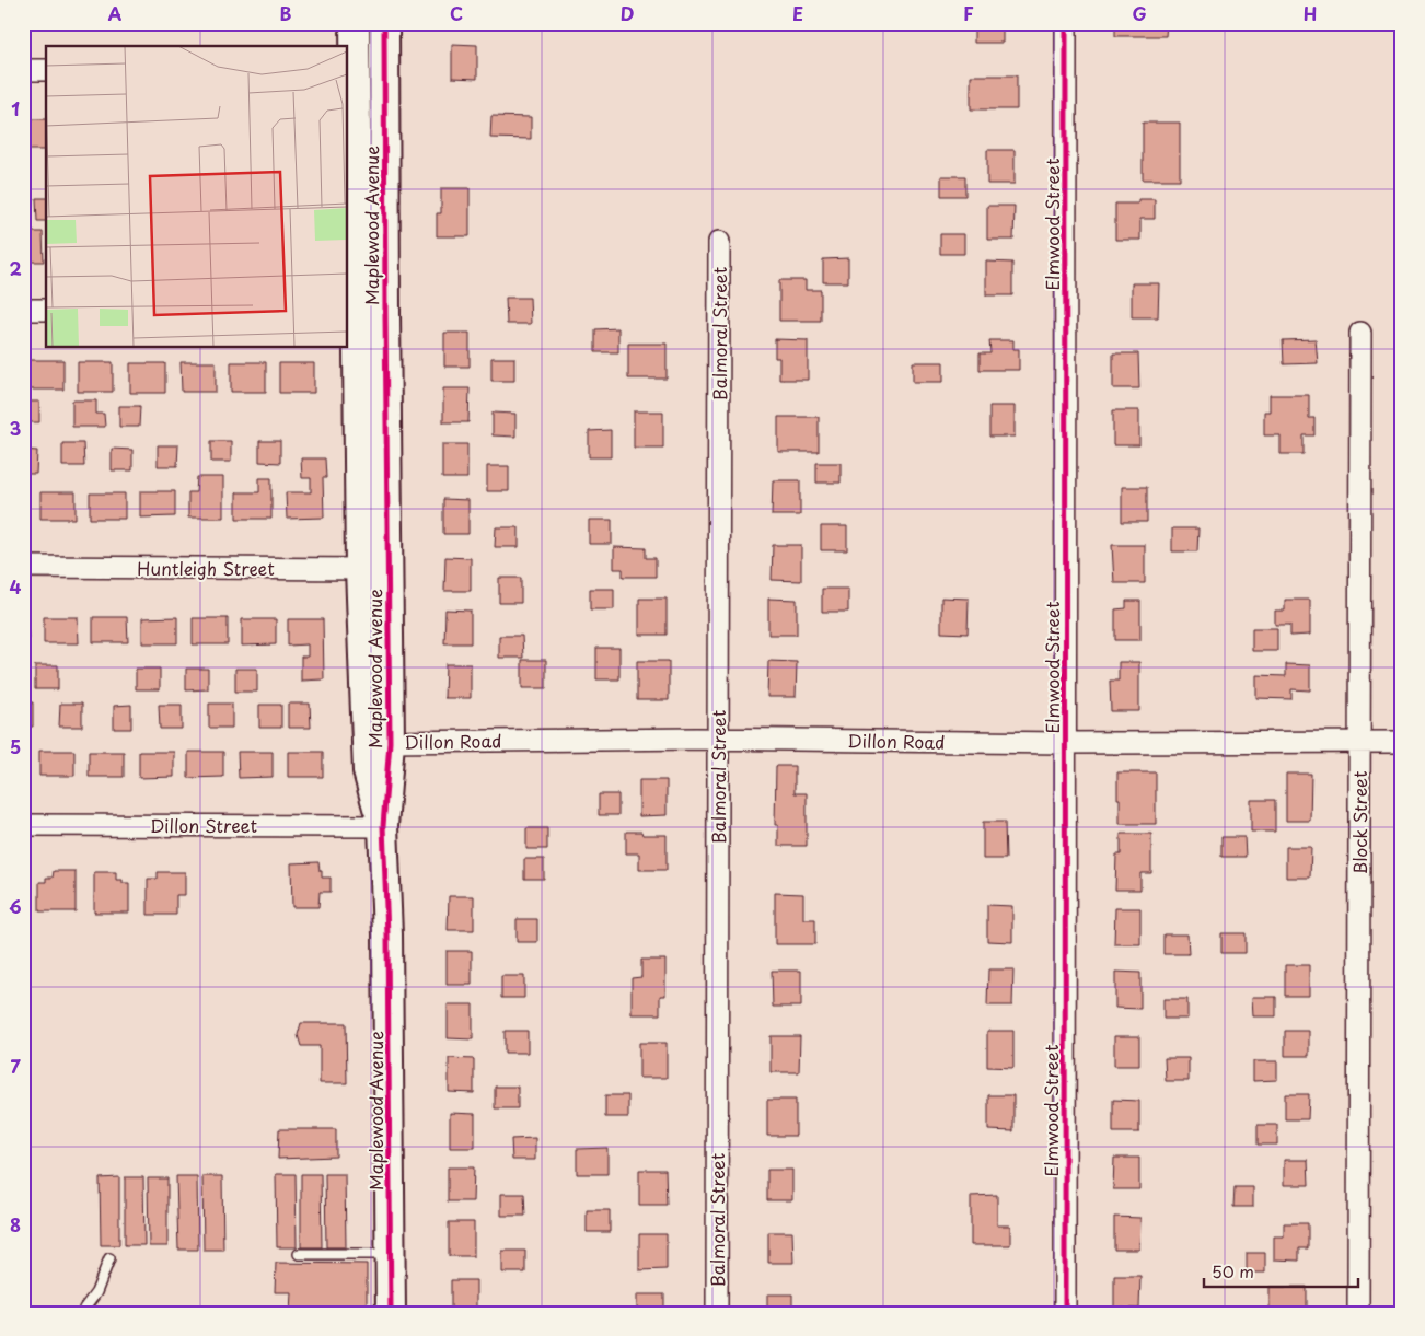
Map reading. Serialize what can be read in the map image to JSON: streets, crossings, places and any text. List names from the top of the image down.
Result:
{
  "streets": {
    "street": [
      "Elmwood Street",
      "Maplewood Avenue",
      "Balmoral Street",
      "Huntleigh Street",
      "Dillon Road",
      "Block Street",
      "Dillon Street"
    ]
  },
  "crossings": [
    ["Elmwood Street", "Dillon Road"],
    ["Maplewood Avenue", "Huntleigh Street"],
    ["Maplewood Avenue", "Dillon Road"],
    ["Maplewood Avenue", "Dillon Street"],
    ["Balmoral Street", "Dillon Road"],
    ["Dillon Road", "Block Street"]
  ],
  "scale_bar": "50 m",
  "grid": {
    "columns": [
      "A",
      "B",
      "C",
      "D",
      "E",
      "F",
      "G",
      "H"
    ],
    "rows": [
      "1",
      "2",
      "3",
      "4",
      "5",
      "6",
      "7",
      "8"
    ]
  }
}
